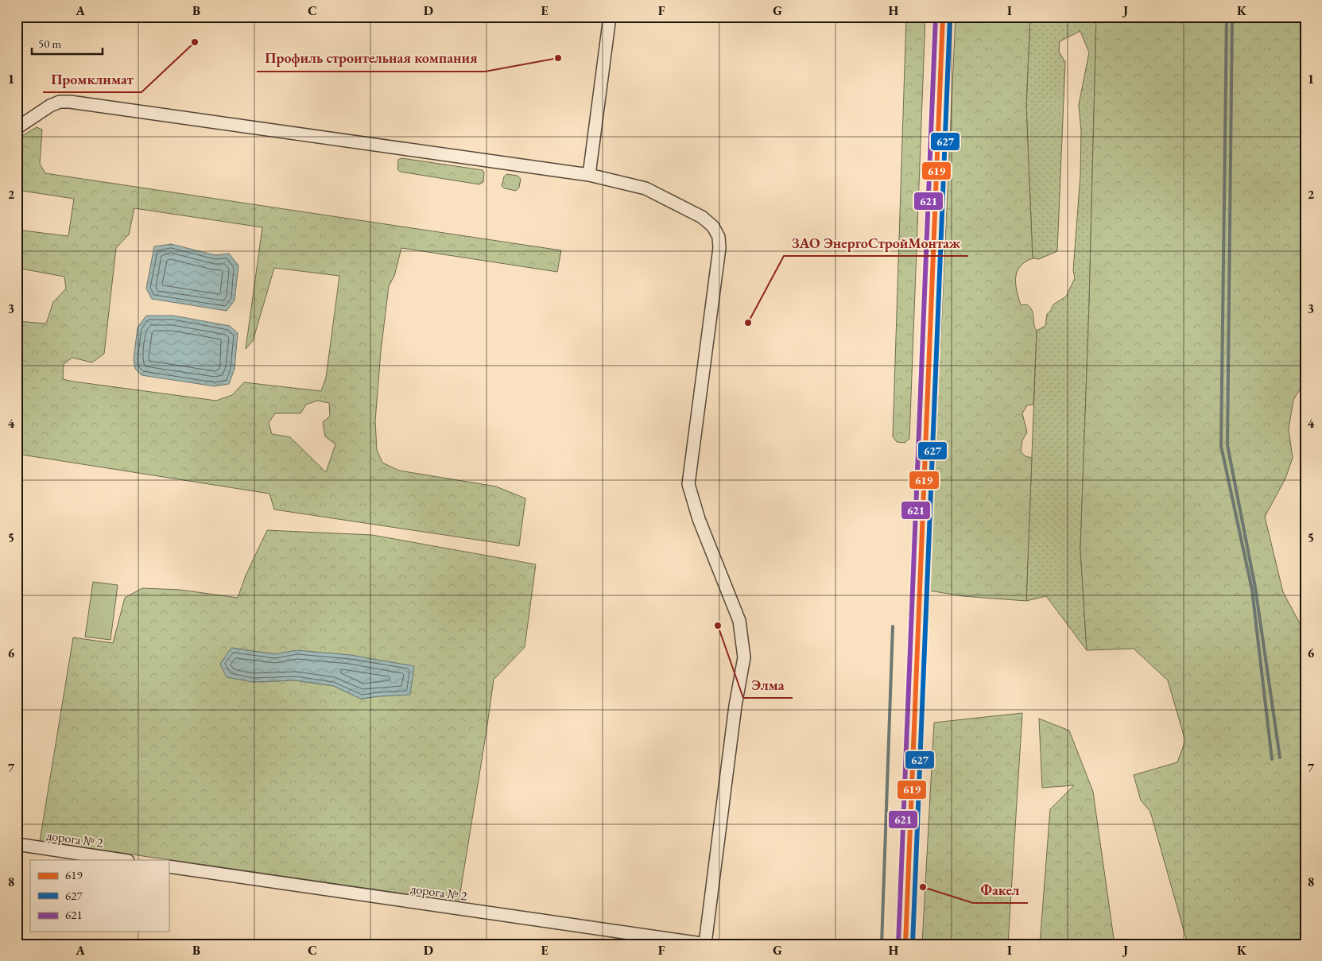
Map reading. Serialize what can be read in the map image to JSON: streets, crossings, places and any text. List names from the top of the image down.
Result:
{
  "streets": {
    "street": ["дорога № 2"]
  },
  "places": [
    "Промклимат",
    "Профиль строительная компания",
    "ЗАО ЭнергоСтройМонтаж",
    "Элма",
    "Факел"
  ],
  "lines": ["transit line 619", "transit line 627", "transit line 621"],
  "legend": ["619", "627", "621"],
  "scale_bar": "50 m",
  "grid": {
    "columns": [
      "A",
      "B",
      "C",
      "D",
      "E",
      "F",
      "G",
      "H",
      "I",
      "J",
      "K"
    ],
    "rows": [
      "1",
      "2",
      "3",
      "4",
      "5",
      "6",
      "7",
      "8"
    ]
  }
}
